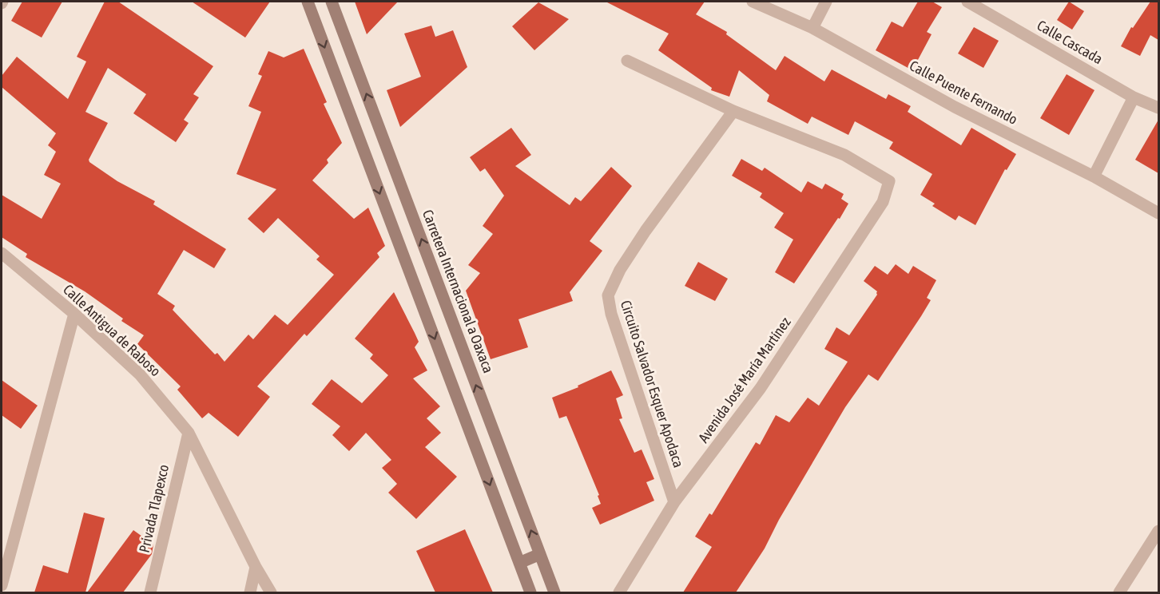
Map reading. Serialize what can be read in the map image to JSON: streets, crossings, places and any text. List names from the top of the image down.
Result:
{
  "streets": {
    "street": [
      "Calle Cascada",
      "Calle Puente Fernando",
      "Carretera Internacional a Oaxaca",
      "Calle Antigua de Raboso",
      "Avenida José María Martínez",
      "Circuito Salvador Esquer Apodaca",
      "Privada Tlapexco"
    ]
  },
  "crossings": [
    ["Calle Antigua de Raboso", "Privada Tlapexco"],
    ["Avenida José María Martínez", "Circuito Salvador Esquer Apodaca"]
  ]
}
